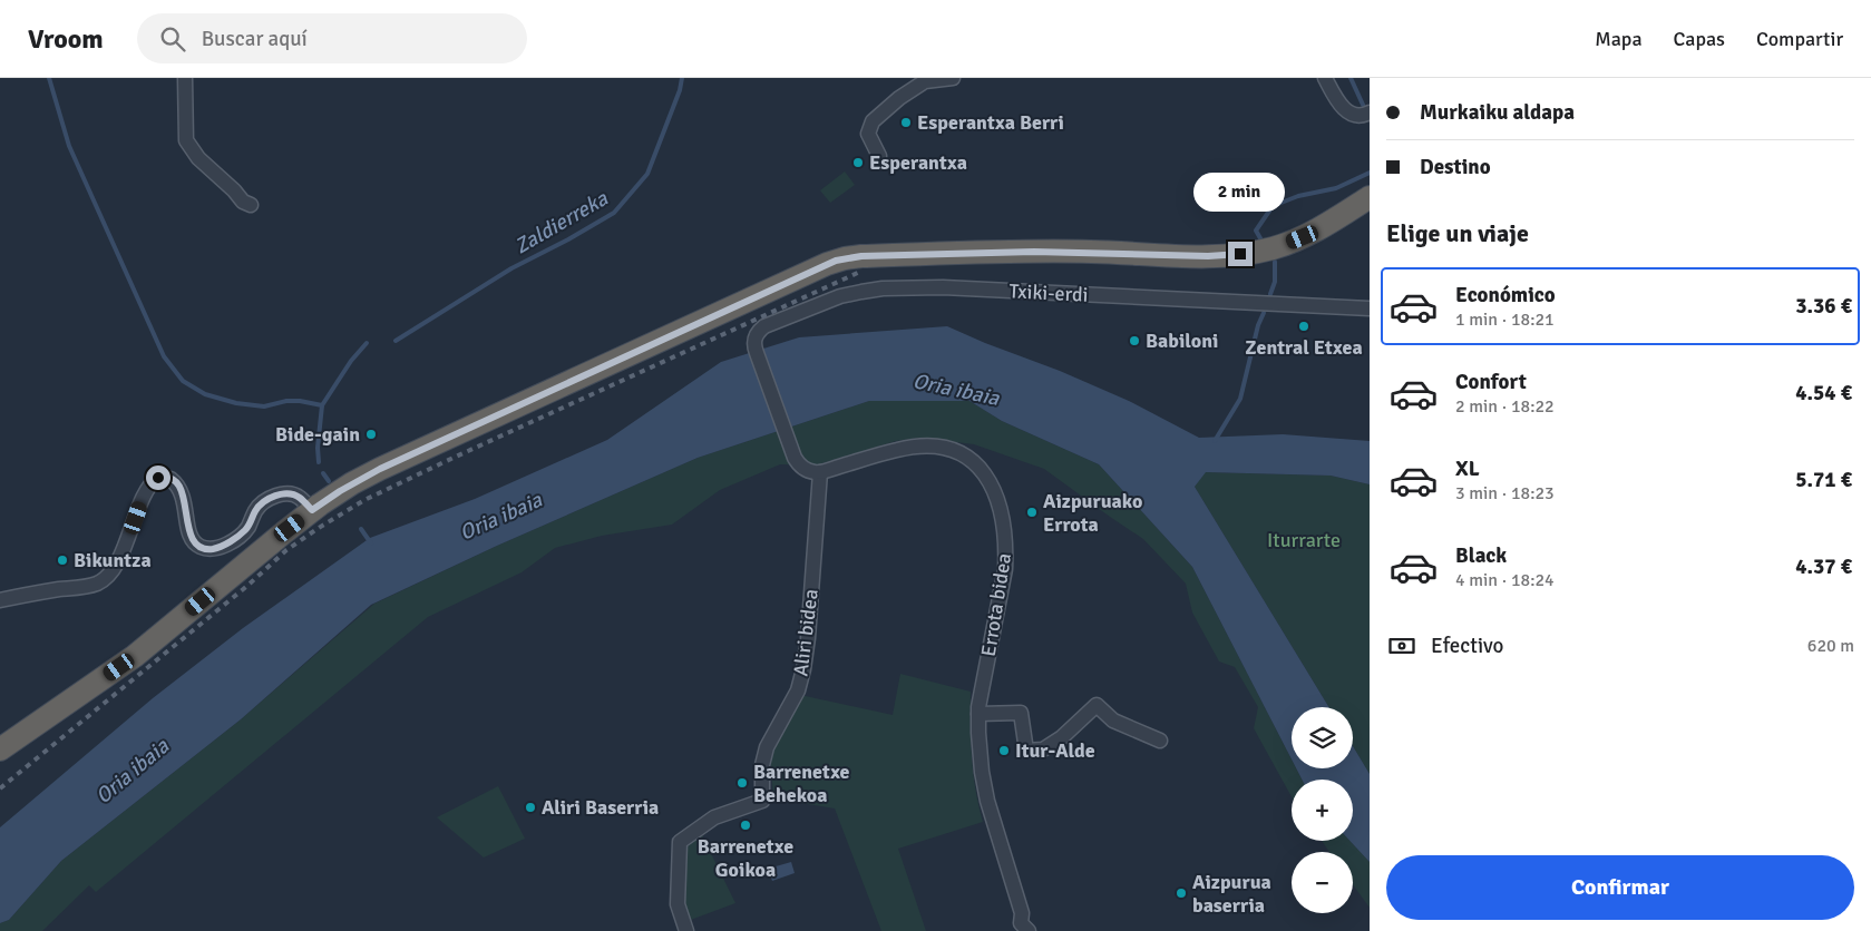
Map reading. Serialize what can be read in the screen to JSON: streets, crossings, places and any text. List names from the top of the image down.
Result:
{
  "streets": {
    "street": ["Txiki-erdi", "Errota bidea", "Aliri bidea"]
  },
  "crossings": [
    ["Txiki-erdi", "Errota bidea"],
    ["Txiki-erdi", "Aliri bidea"],
    ["Errota bidea", "Aliri bidea"]
  ],
  "water": ["Zaldierreka", "Oria ibaia"],
  "parks": ["Iturrarte"],
  "places": [
    "Esperantxa Berri",
    "Esperantxa",
    "Zentral Etxea",
    "Babiloni",
    "Bide-gain",
    "Aizpuruako Errota",
    "Bikuntza",
    "Itur-Alde",
    "Barrenetxe Behekoa",
    "Aliri Baserria",
    "Barrenetxe Goikoa",
    "Aizpurua baserria"
  ],
  "page": {
    "header": "Vroom",
    "search": "Buscar aquí",
    "nav": ["Mapa", "Capas", "Compartir"],
    "banner": ["Murkaiku aldapa", "Destino"],
    "bubble": "2 min",
    "heading": "Elige un viaje",
    "list": [
      {
        "name": "Económico",
        "note": "1 min · 18:21",
        "value": "3.36 €"
      },
      {
        "name": "Confort",
        "note": "2 min · 18:22",
        "value": "4.54 €"
      },
      {
        "name": "XL",
        "note": "3 min · 18:23",
        "value": "5.71 €"
      },
      {
        "name": "Black",
        "note": "4 min · 18:24",
        "value": "4.37 €"
      }
    ],
    "pay": ["Efectivo", "620 m"],
    "map_buttons": ["+", "−"],
    "buttons": "Confirmar"
  }
}
